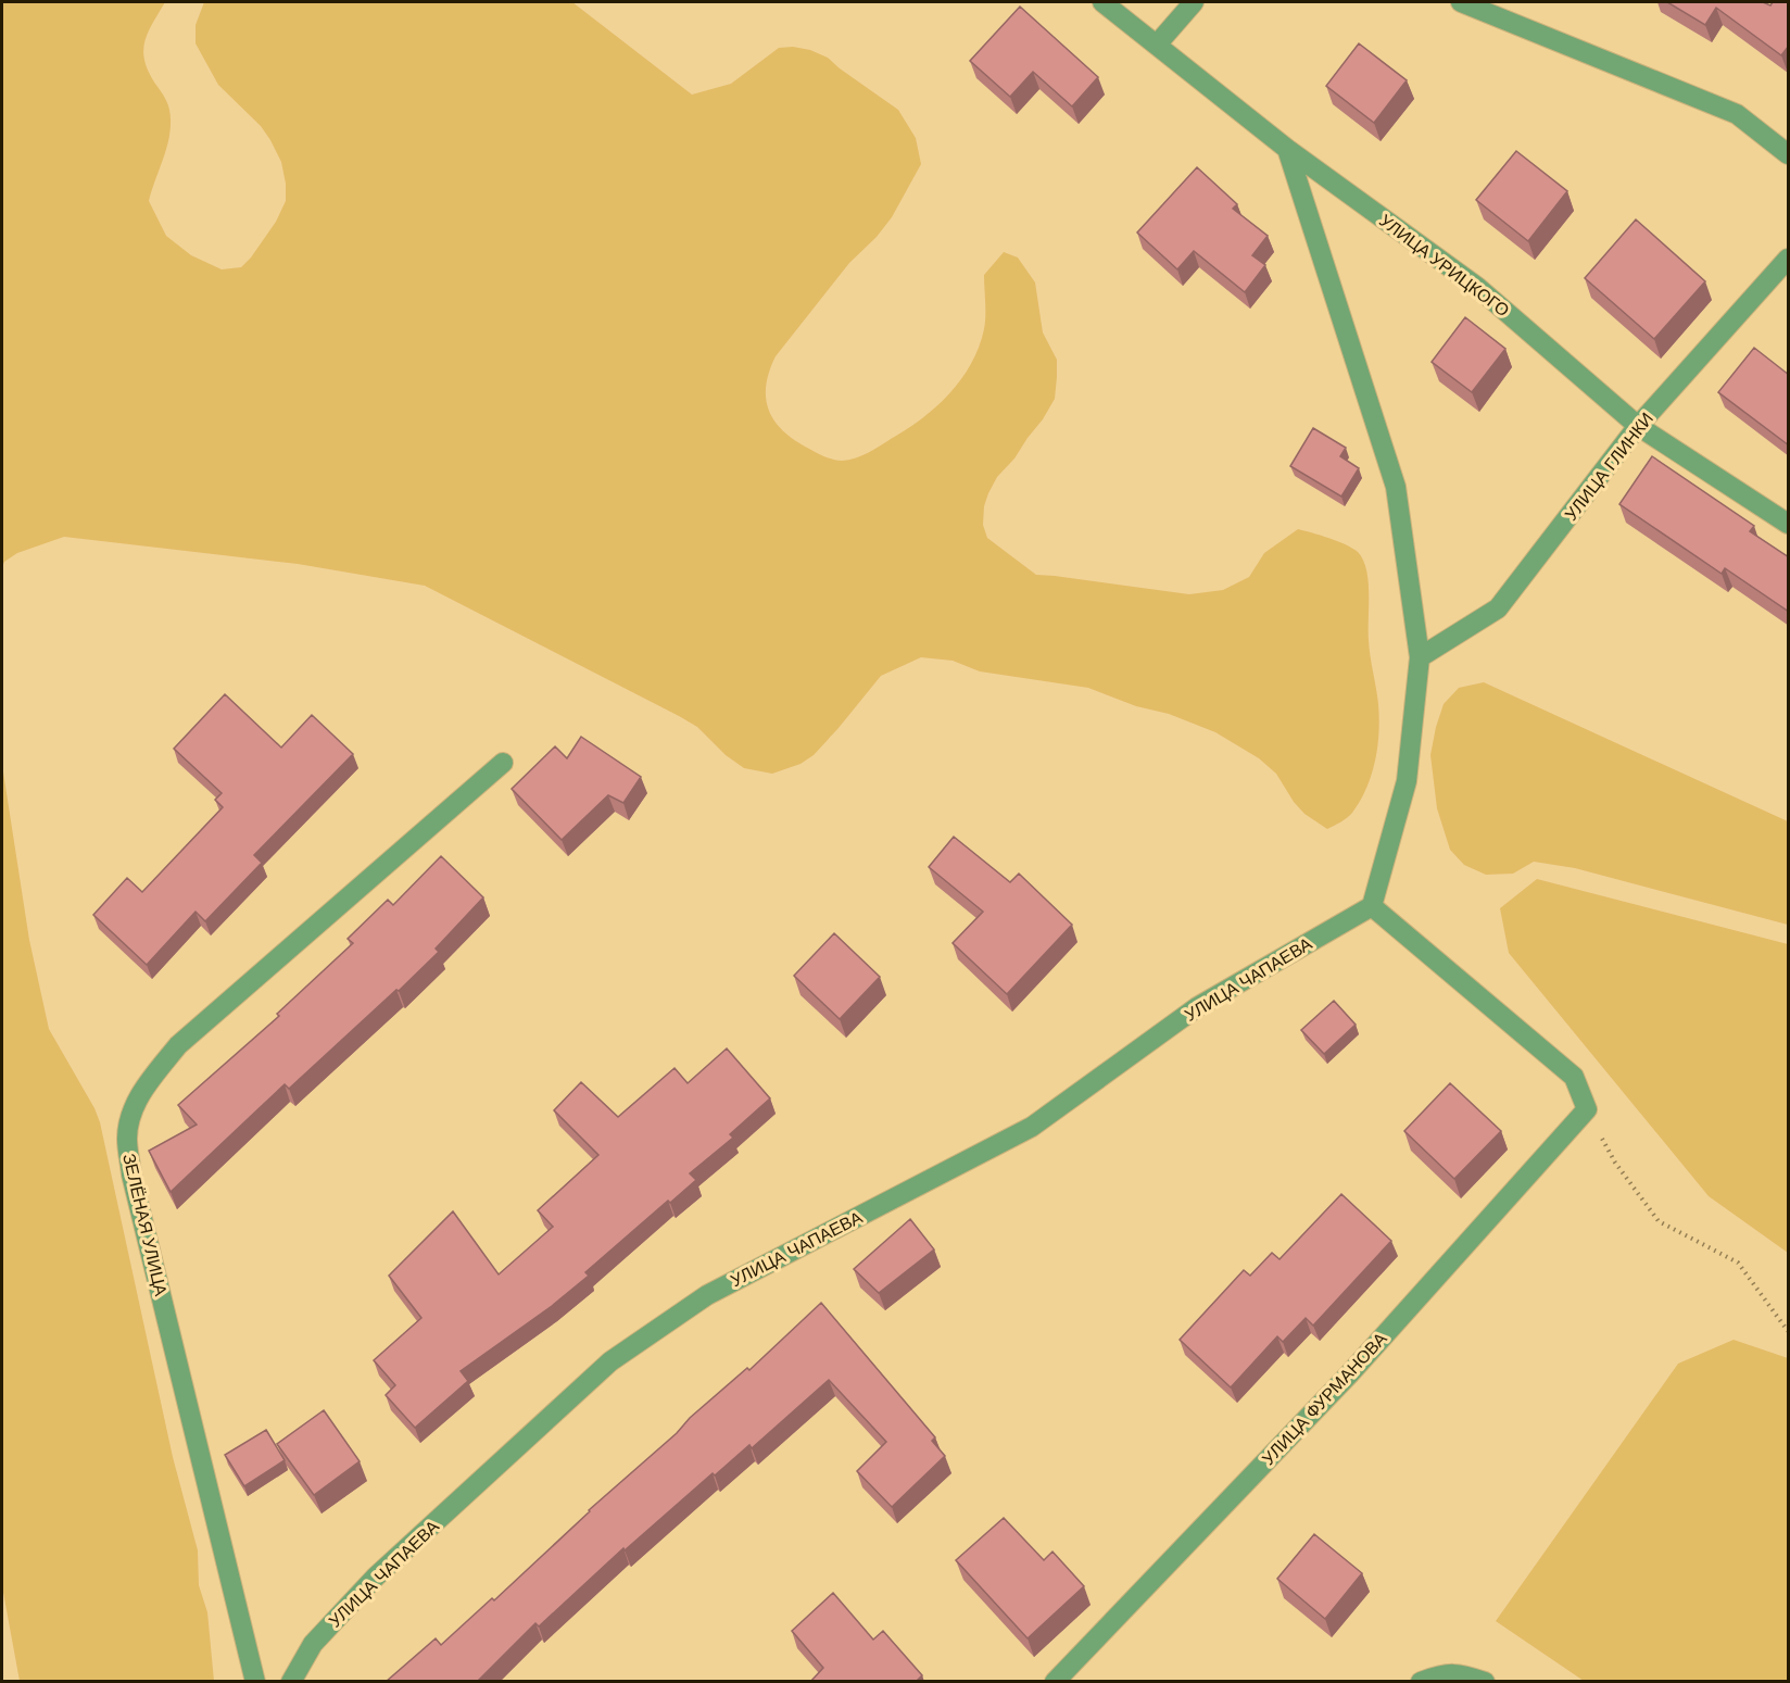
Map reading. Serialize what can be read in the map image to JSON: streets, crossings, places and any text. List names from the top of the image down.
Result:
{
  "streets": {
    "street": [
      "УЛИЦА УРИЦКОГО",
      "УЛИЦА ГЛИНКИ",
      "УЛИЦА ЧАПАЕВА",
      "ЗЕЛЁНАЯ УЛИЦА",
      "УЛИЦА ФУРМАНОВА"
    ]
  },
  "crossings": [
    ["УЛИЦА УРИЦКОГО", "УЛИЦА ГЛИНКИ"]
  ]
}
